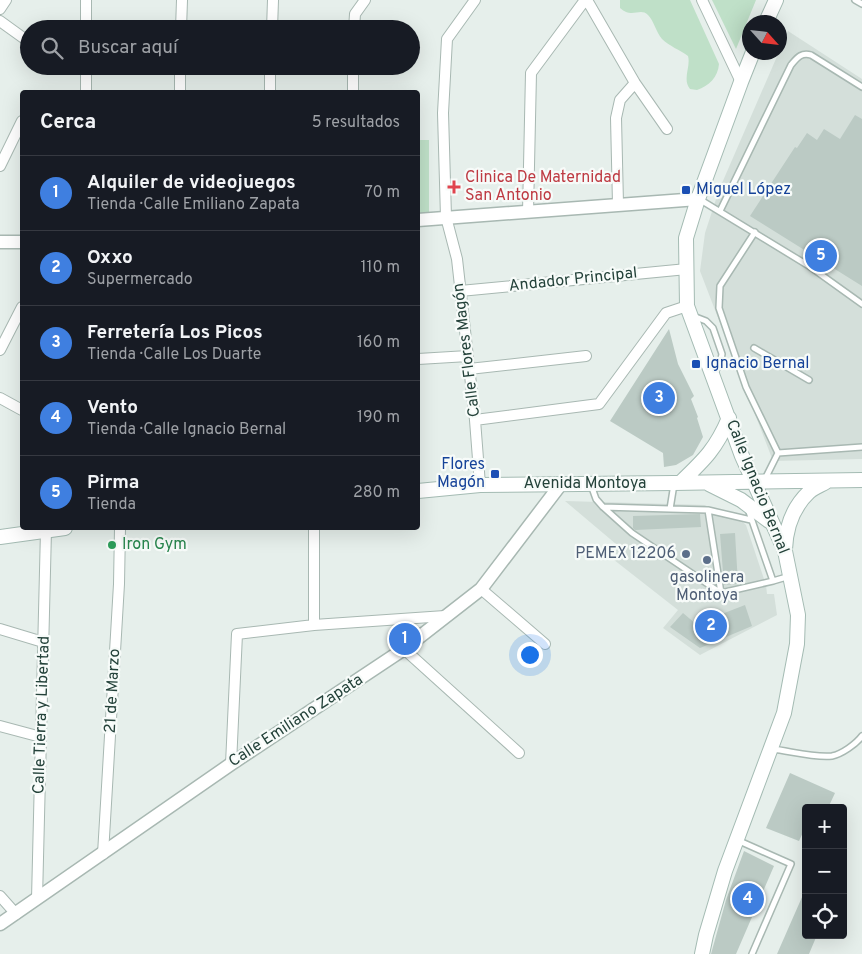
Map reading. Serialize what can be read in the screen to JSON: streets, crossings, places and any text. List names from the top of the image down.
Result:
{
  "streets": {
    "main road": ["Avenida Montoya", "Calle Ignacio Bernal"],
    "street": [
      "Andador Principal",
      "Calle Flores Magón",
      "21 de Marzo",
      "Calle Tierra y Libertad",
      "Calle Emiliano Zapata"
    ]
  },
  "crossings": [
    ["Andador Principal", "Calle Flores Magón"],
    ["Andador Principal", "Calle Ignacio Bernal"],
    ["Calle Flores Magón", "Avenida Montoya"],
    ["Avenida Montoya", "Calle Ignacio Bernal"],
    ["Avenida Montoya", "Calle Emiliano Zapata"],
    ["21 de Marzo", "Calle Emiliano Zapata"],
    ["Calle Tierra y Libertad", "Calle Emiliano Zapata"]
  ],
  "places": {
    "health": ["Clinica De Maternidad San Antonio"],
    "transit": ["Miguel López", "Ignacio Bernal", "Flores Magón"],
    "other": ["Iron Gym", "PEMEX 12206", "gasolinera Montoya"]
  },
  "north": "bottom right",
  "page": {
    "search": "Buscar aquí",
    "heading": ["Cerca", "5 resultados"],
    "list": [
      {
        "mark": "1",
        "name": "Alquiler de videojuegos",
        "note": "Tienda · Calle Emiliano Zapata",
        "value": "70 m"
      },
      {
        "mark": "2",
        "name": "Oxxo",
        "note": "Supermercado",
        "value": "110 m"
      },
      {
        "mark": "3",
        "name": "Ferretería Los Picos",
        "note": "Tienda · Calle Los Duarte",
        "value": "160 m"
      },
      {
        "mark": "4",
        "name": "Vento",
        "note": "Tienda · Calle Ignacio Bernal",
        "value": "190 m"
      },
      {
        "mark": "5",
        "name": "Pirma",
        "note": "Tienda",
        "value": "280 m"
      }
    ],
    "pins": [
      "5",
      "3",
      "2",
      "1",
      "4"
    ],
    "map_buttons": ["+", "−"]
  }
}
